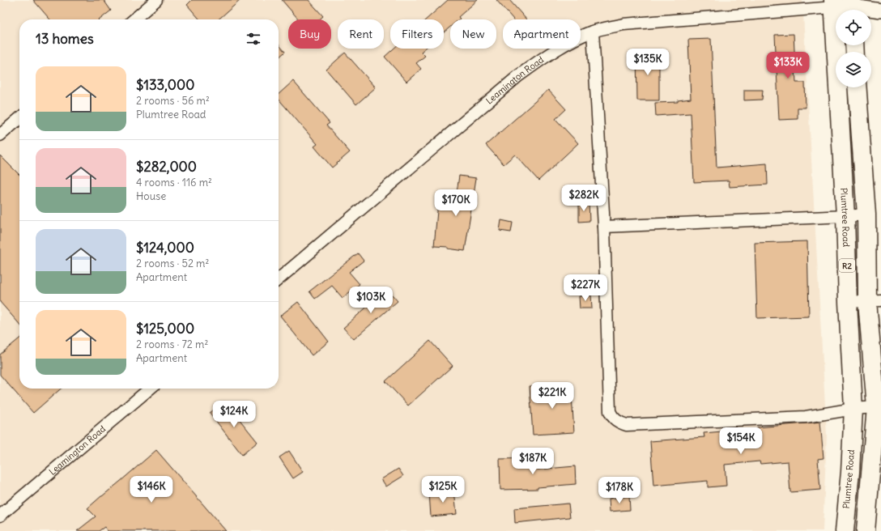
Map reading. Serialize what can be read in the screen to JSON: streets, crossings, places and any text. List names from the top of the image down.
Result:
{
  "streets": {
    "highway": ["Plumtree Road", "R2"],
    "street": ["Leamington Road"]
  },
  "crossings": [
    ["Leamington Road", "Plumtree Road"]
  ],
  "page": {
    "chip": [
      "Buy",
      "Rent",
      "Filters",
      "New",
      "Apartment"
    ],
    "heading": "13 homes",
    "price": [
      "$135K",
      "$133K",
      "$282K",
      "$170K",
      "$227K",
      "$103K",
      "$221K",
      "$124K",
      "$154K",
      "$187K",
      "$146K",
      "$125K",
      "$178K"
    ],
    "list": [
      {
        "name": "$133,000",
        "note": "2 rooms · 56 m² · Plumtree Road"
      },
      {
        "name": "$282,000",
        "note": "4 rooms · 116 m² · House"
      },
      {
        "name": "$124,000",
        "note": "2 rooms · 52 m² · Apartment"
      },
      {
        "name": "$125,000",
        "note": "2 rooms · 72 m² · Apartment"
      }
    ]
  }
}
